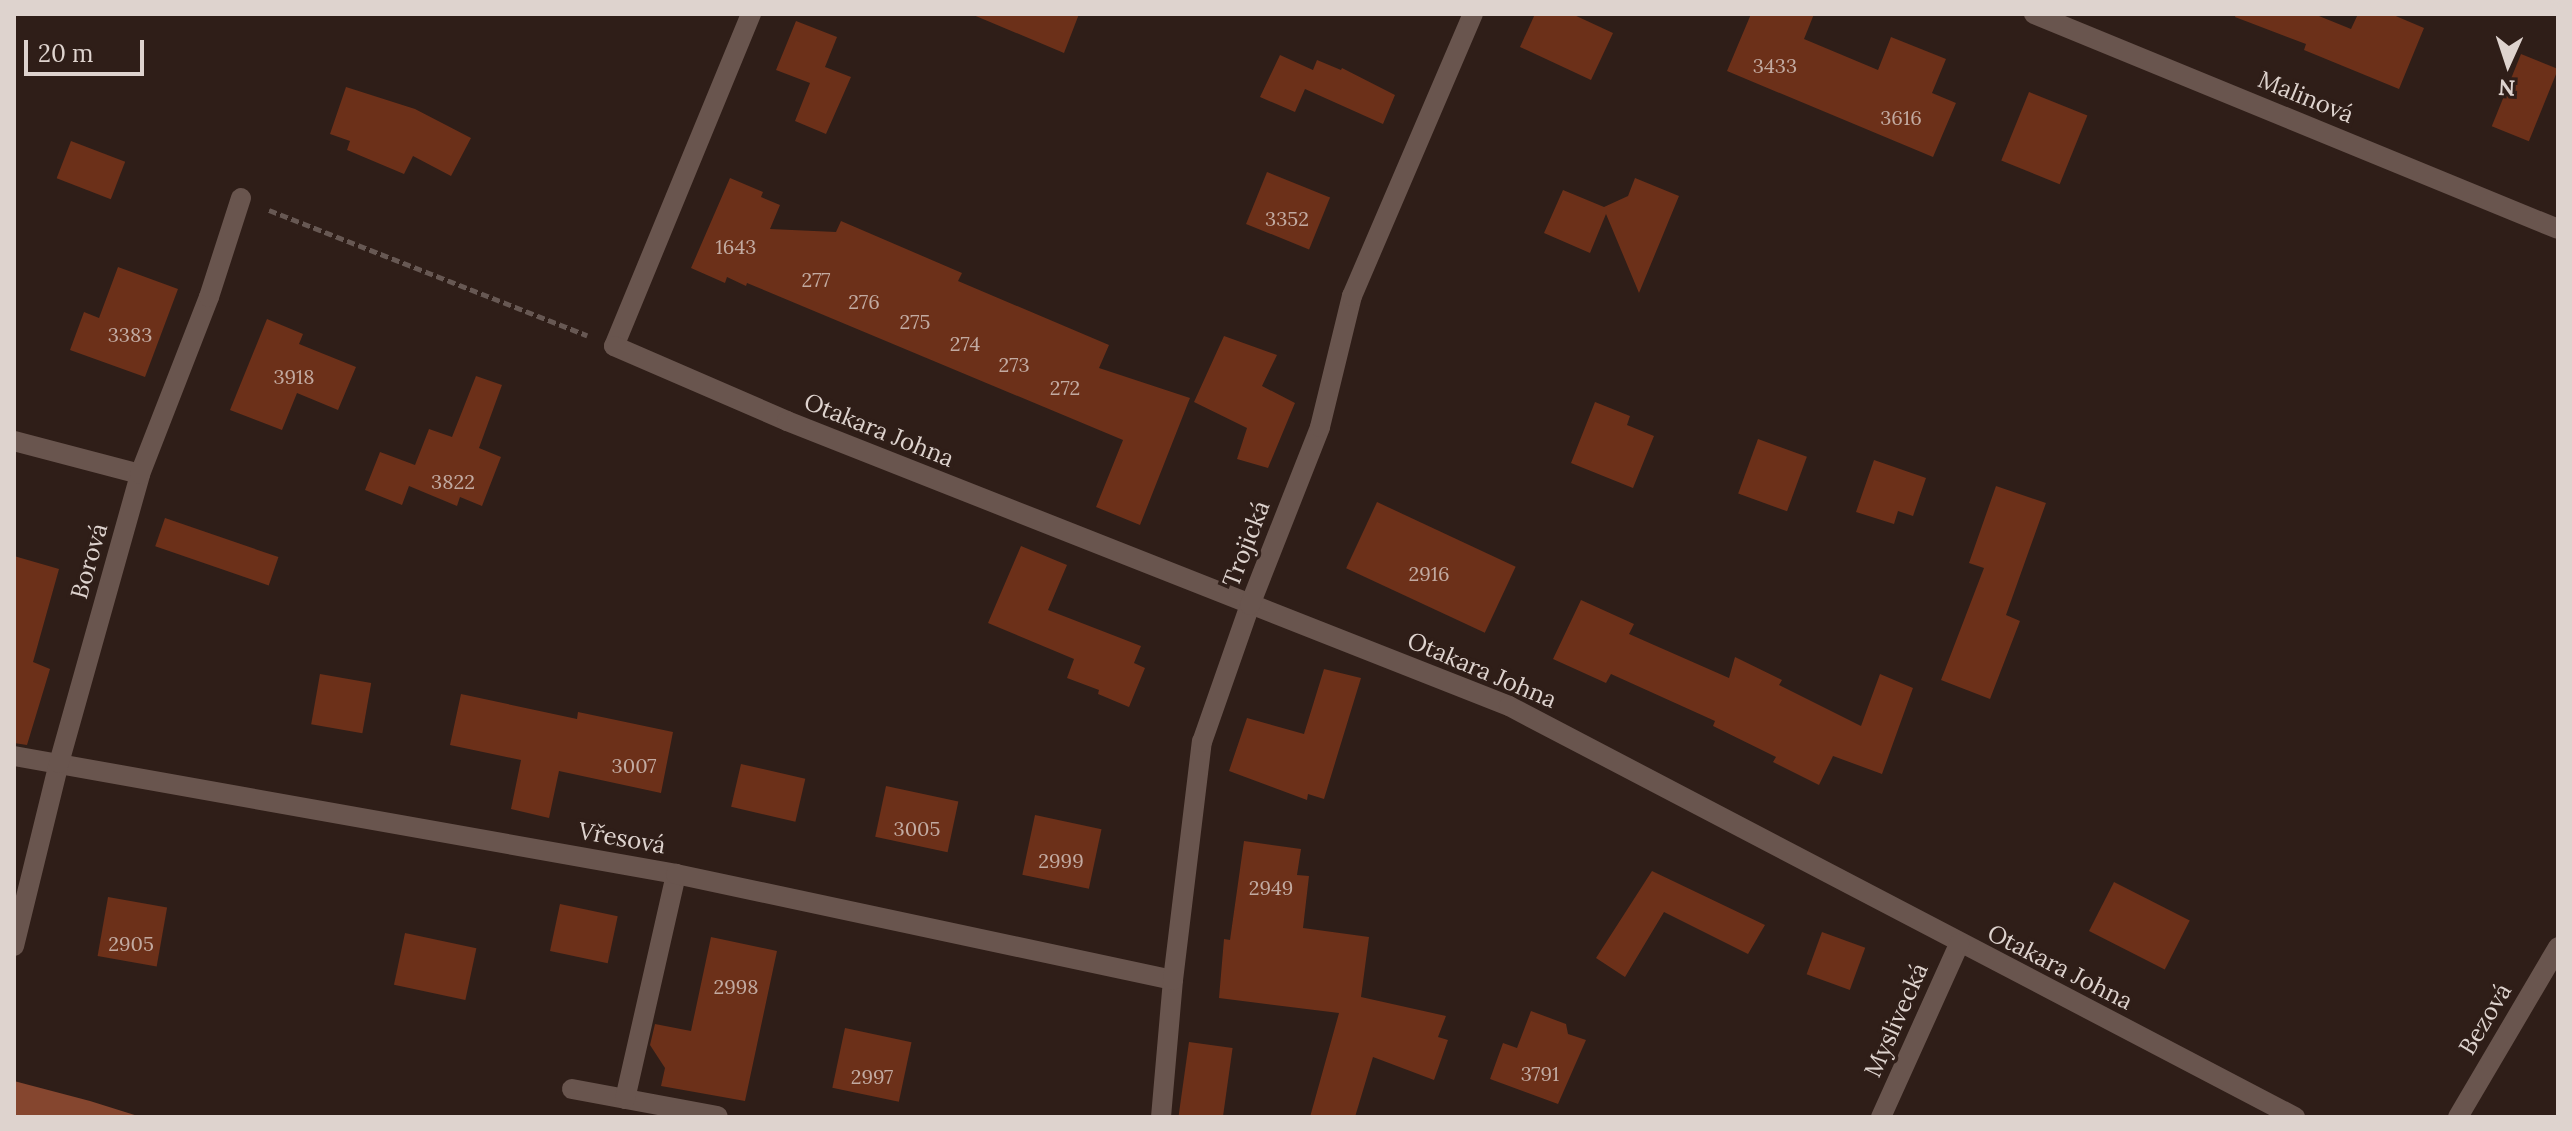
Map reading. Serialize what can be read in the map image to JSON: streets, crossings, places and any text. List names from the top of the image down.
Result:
{
  "streets": {
    "street": [
      "Malinová",
      "Otakara Johna",
      "Trojická",
      "Borová",
      "Vřesová",
      "Bezová",
      "Myslivecká"
    ]
  },
  "crossings": [
    ["Otakara Johna", "Trojická"],
    ["Otakara Johna", "Myslivecká"],
    ["Trojická", "Vřesová"],
    ["Borová", "Vřesová"]
  ],
  "house_numbers": [
    "3433",
    "3616",
    "3352",
    "1643",
    "277",
    "276",
    "275",
    "3383",
    "274",
    "273",
    "3918",
    "272",
    "3822",
    "2916",
    "3007",
    "3005",
    "2999",
    "2949",
    "2905",
    "2998",
    "3791",
    "2997"
  ],
  "scale_bar": "20 m",
  "north": "bottom"
}
